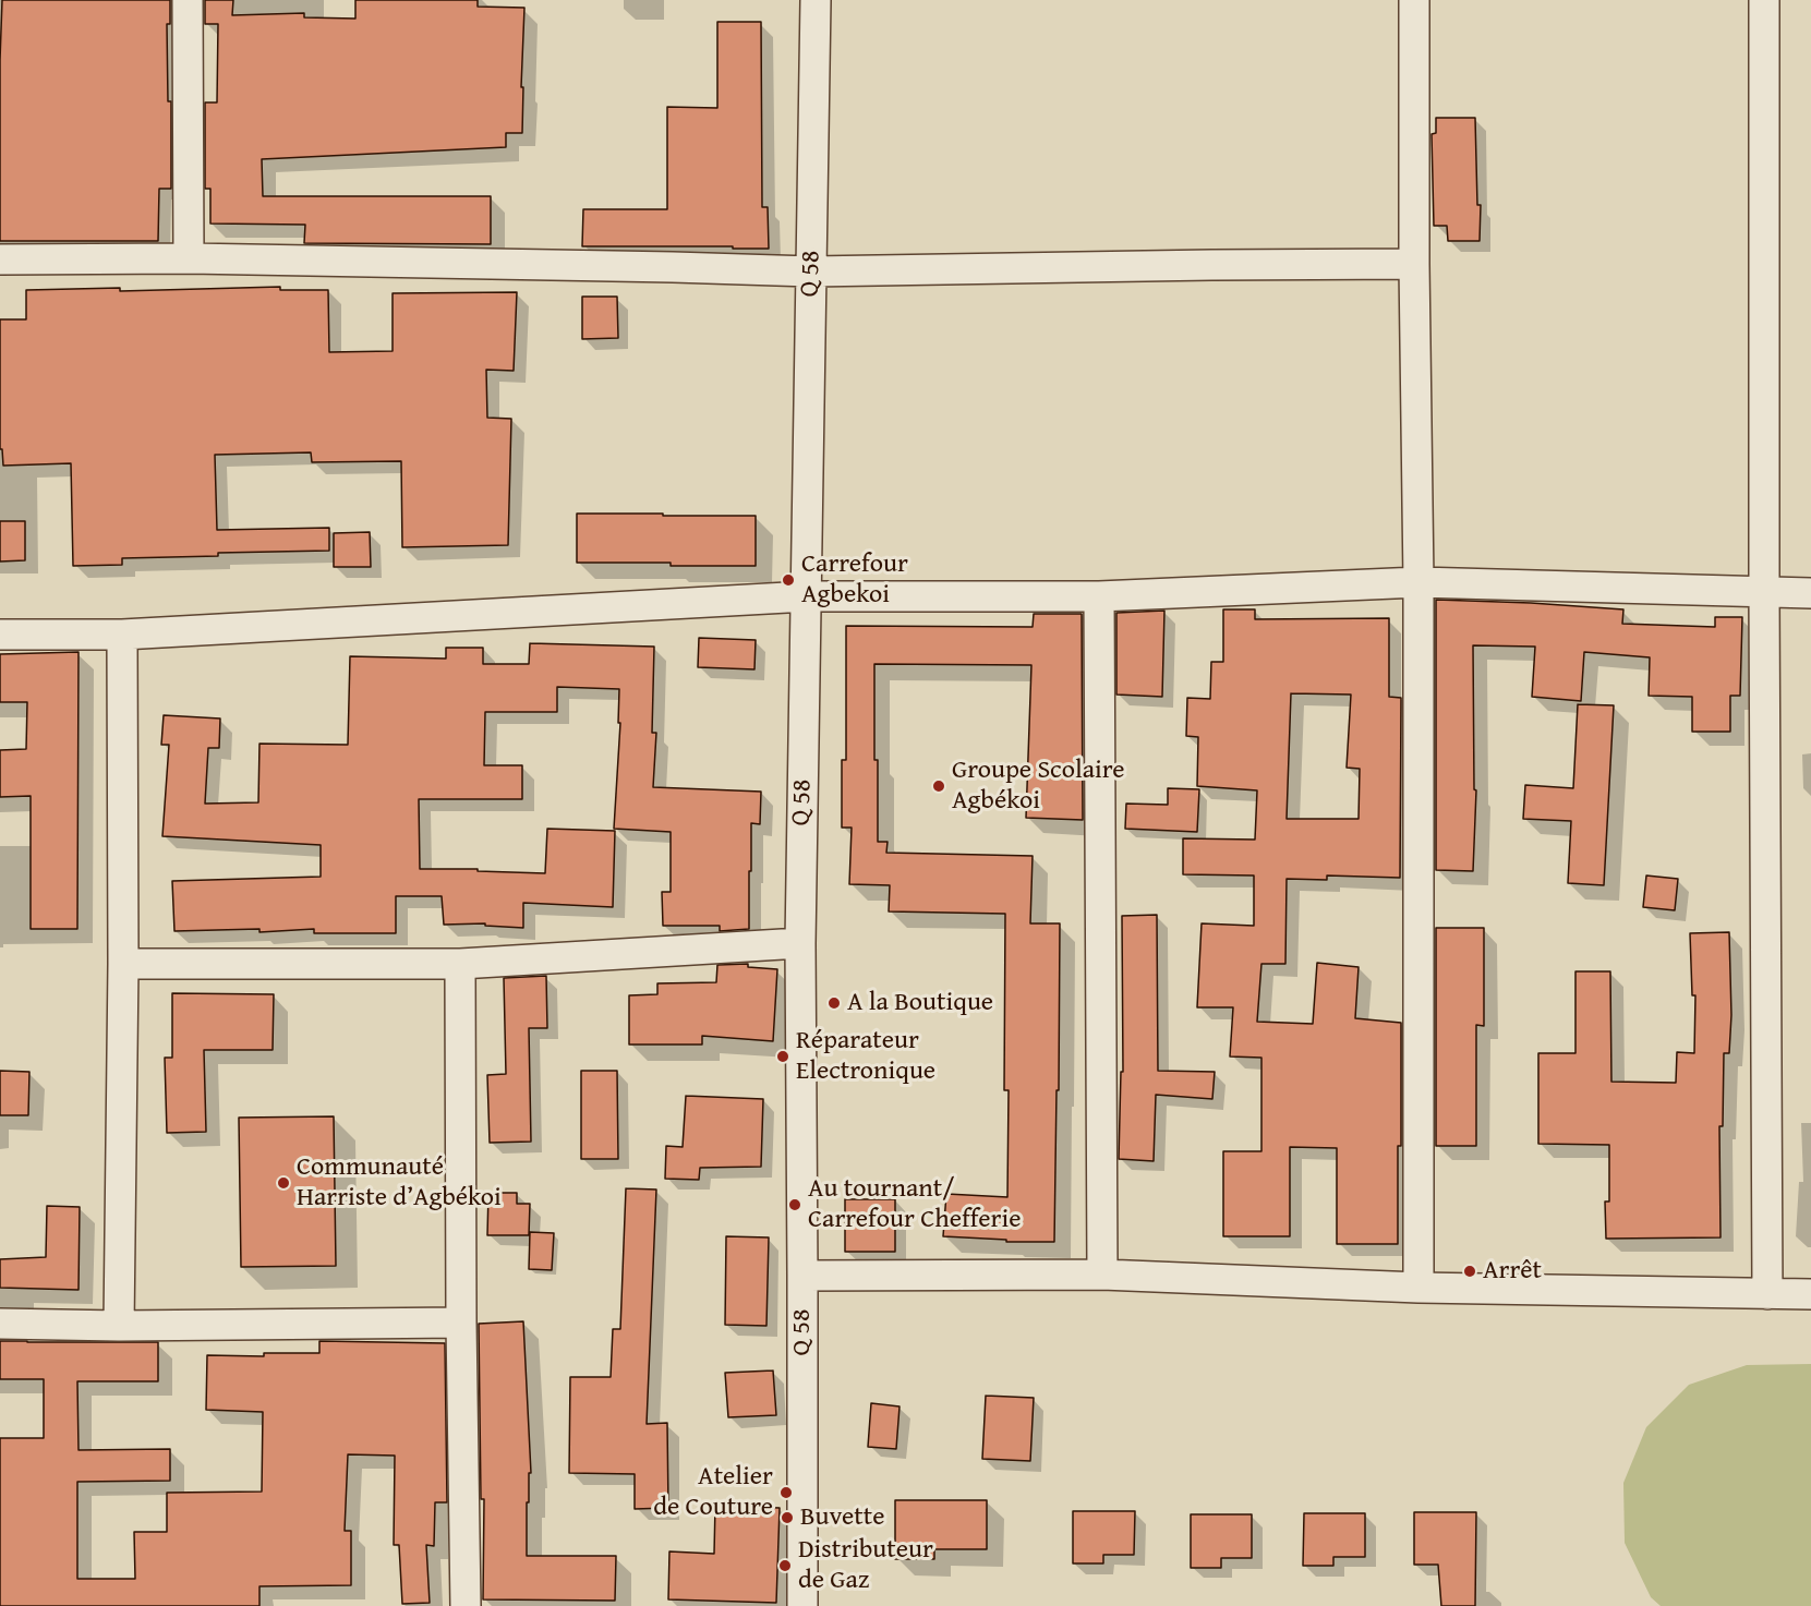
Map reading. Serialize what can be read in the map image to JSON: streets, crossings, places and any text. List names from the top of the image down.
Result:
{
  "streets": {
    "street": ["Q 58"]
  },
  "places": [
    "Carrefour Agbekoi",
    "Groupe Scolaire Agbékoi",
    "A la Boutique",
    "Réparateur Electronique",
    "Communauté Harriste d’Agbékoi",
    "Au tournant/ Carrefour Chefferie",
    "Arrêt",
    "Atelier de Couture",
    "Buvette",
    "Distributeur de Gaz"
  ]
}
